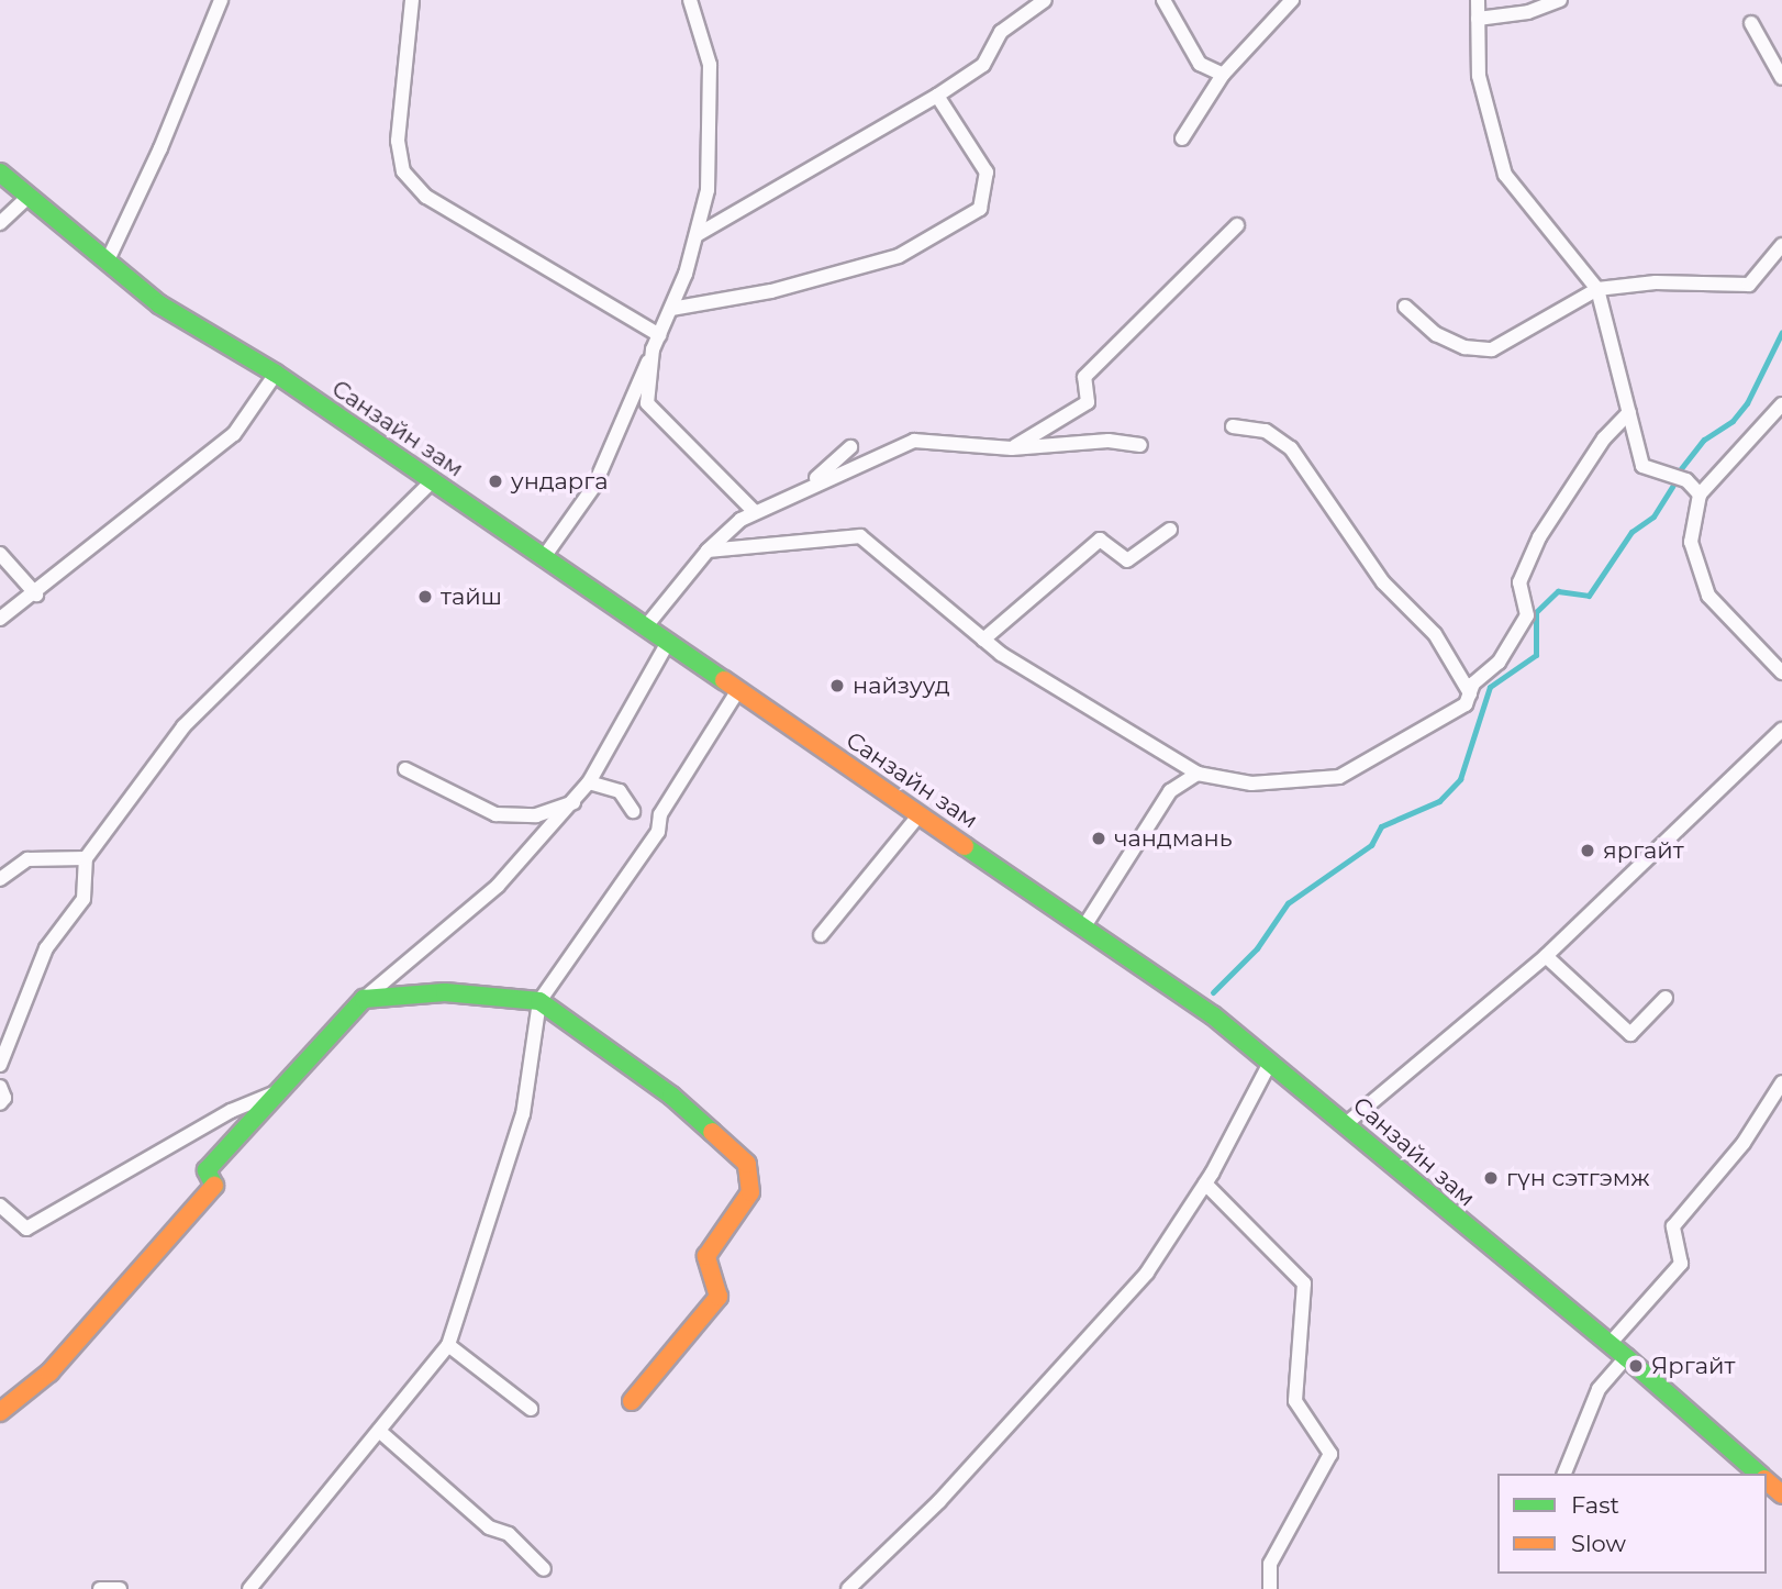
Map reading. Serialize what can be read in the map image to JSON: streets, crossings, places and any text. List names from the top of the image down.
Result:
{
  "streets": {
    "main road": ["Санзайн зам"]
  },
  "places": [
    "ундарга",
    "тайш",
    "найзууд",
    "чандмань",
    "яргайт",
    "гүн сэтгэмж",
    "Яргайт"
  ],
  "legend": ["Fast", "Slow"]
}
